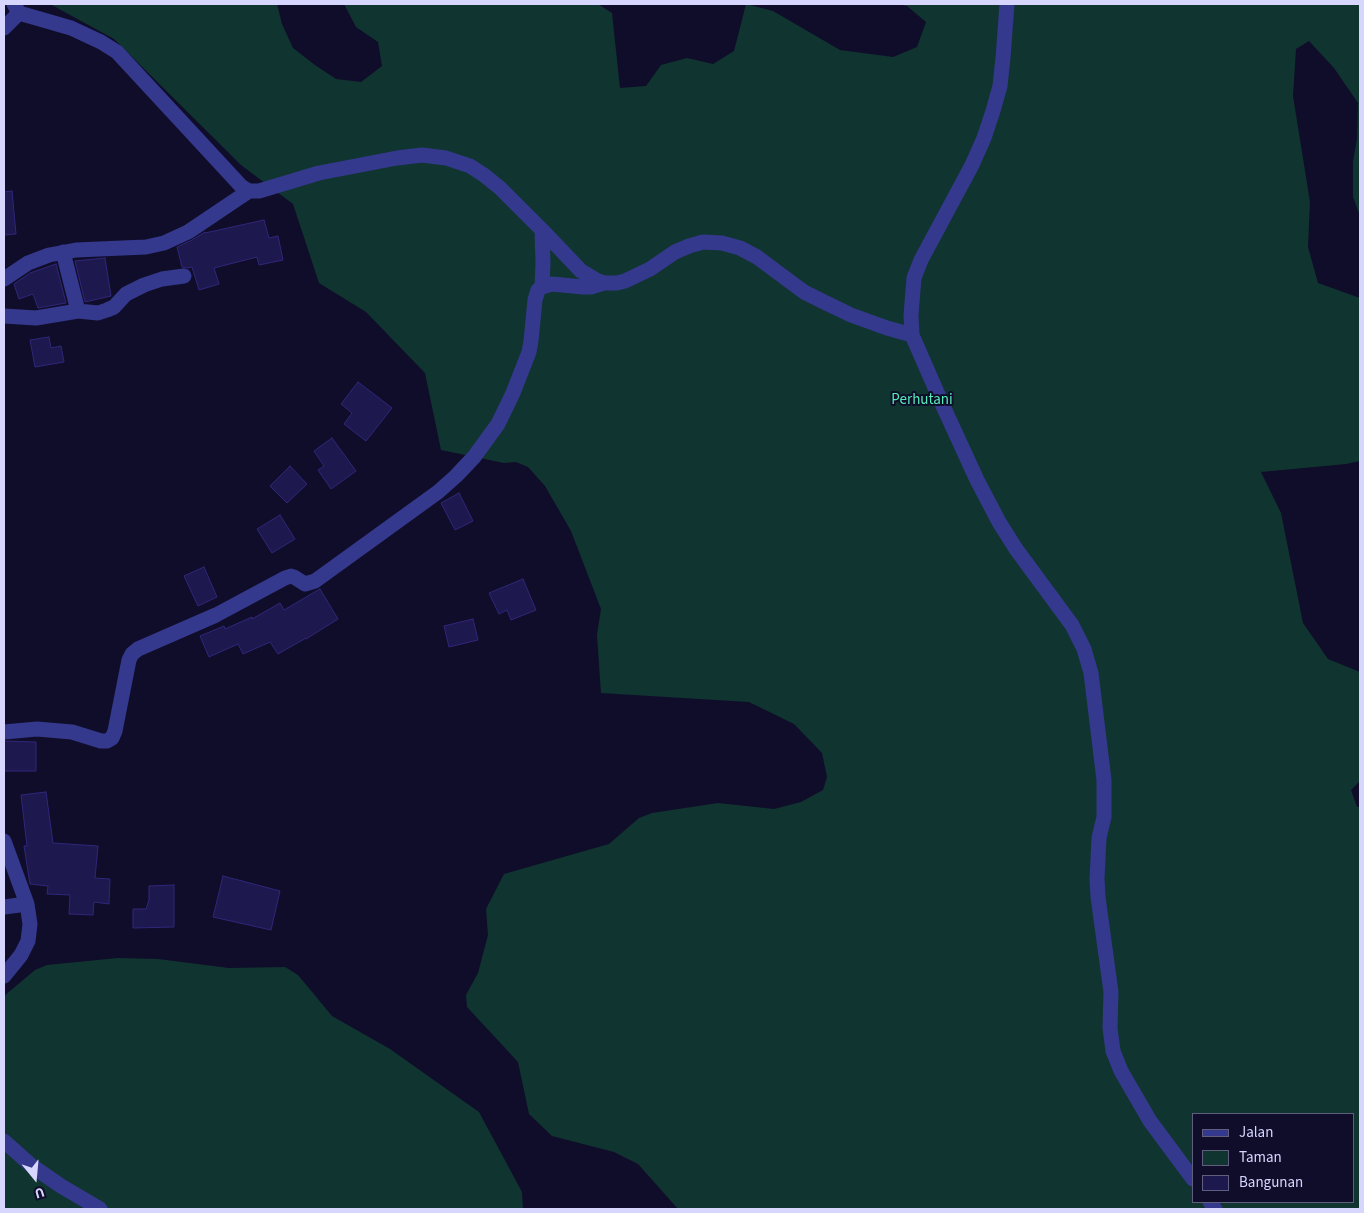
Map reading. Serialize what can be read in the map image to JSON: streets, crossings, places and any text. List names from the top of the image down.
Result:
{
  "parks": ["Perhutani"],
  "legend": ["Jalan", "Taman", "Bangunan"],
  "north": "bottom"
}
